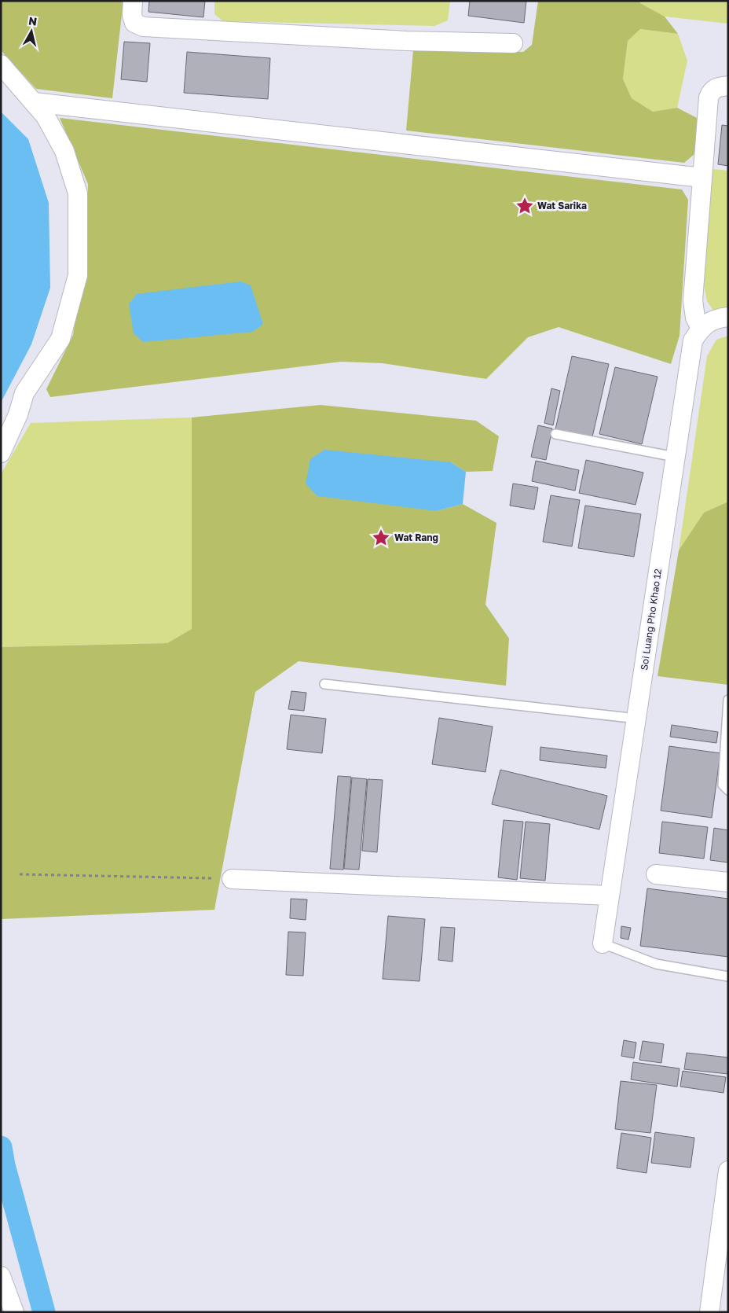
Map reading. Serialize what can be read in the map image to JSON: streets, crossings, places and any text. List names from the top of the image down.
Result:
{
  "streets": {
    "street": ["Soi Luang Pho Khao 12"]
  },
  "places": {
    "place": ["Wat Sarika", "Wat Rang"]
  },
  "north": "top"
}
